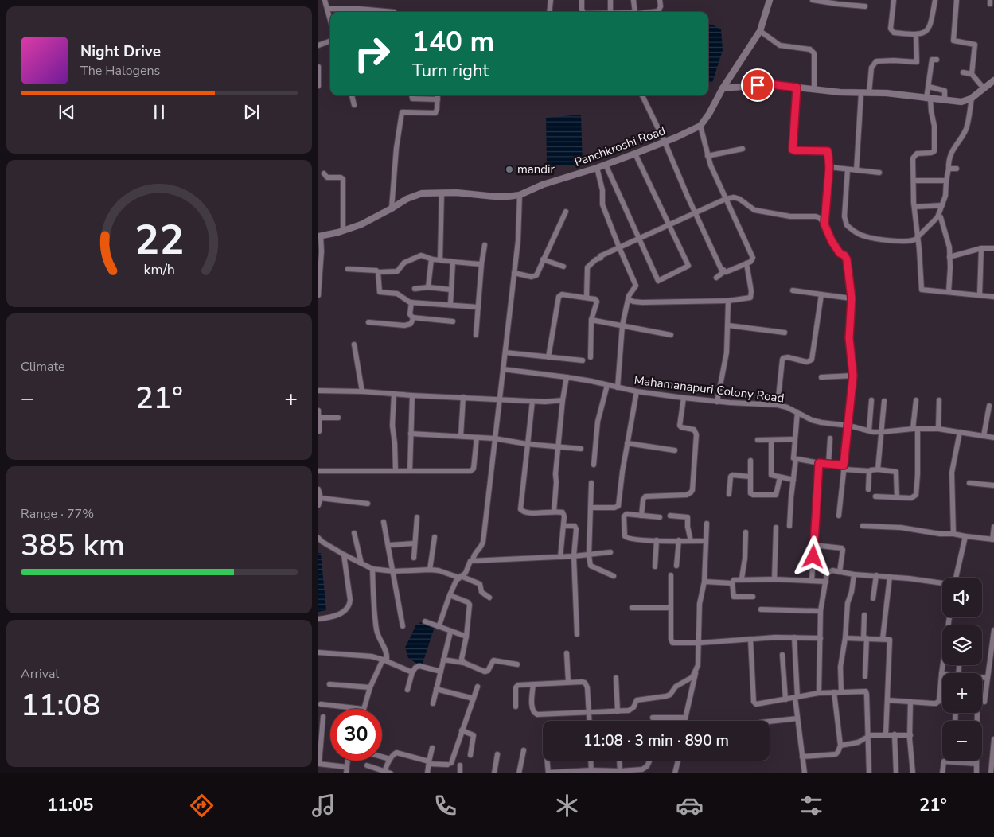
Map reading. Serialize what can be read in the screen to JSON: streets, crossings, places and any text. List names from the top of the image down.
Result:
{
  "streets": {
    "street": ["Panchkroshi Road", "Mahamanapuri Colony Road"]
  },
  "places": ["mandir"],
  "page": {
    "turn": ["140 m", "Turn right"],
    "song": ["Night Drive", "The Halogens"],
    "tile": [
      "Climate",
      ["Range · 77%", "385 km"],
      ["Arrival", "11:08"]
    ],
    "heat": ["−", "21°", "+"],
    "map_buttons": ["+", "−"],
    "limit": "30",
    "trip": "11:08 · 3 min · 890 m",
    "tabs": ["11:05", "21°"],
    "gauge": ["22", "km/h"]
  }
}
